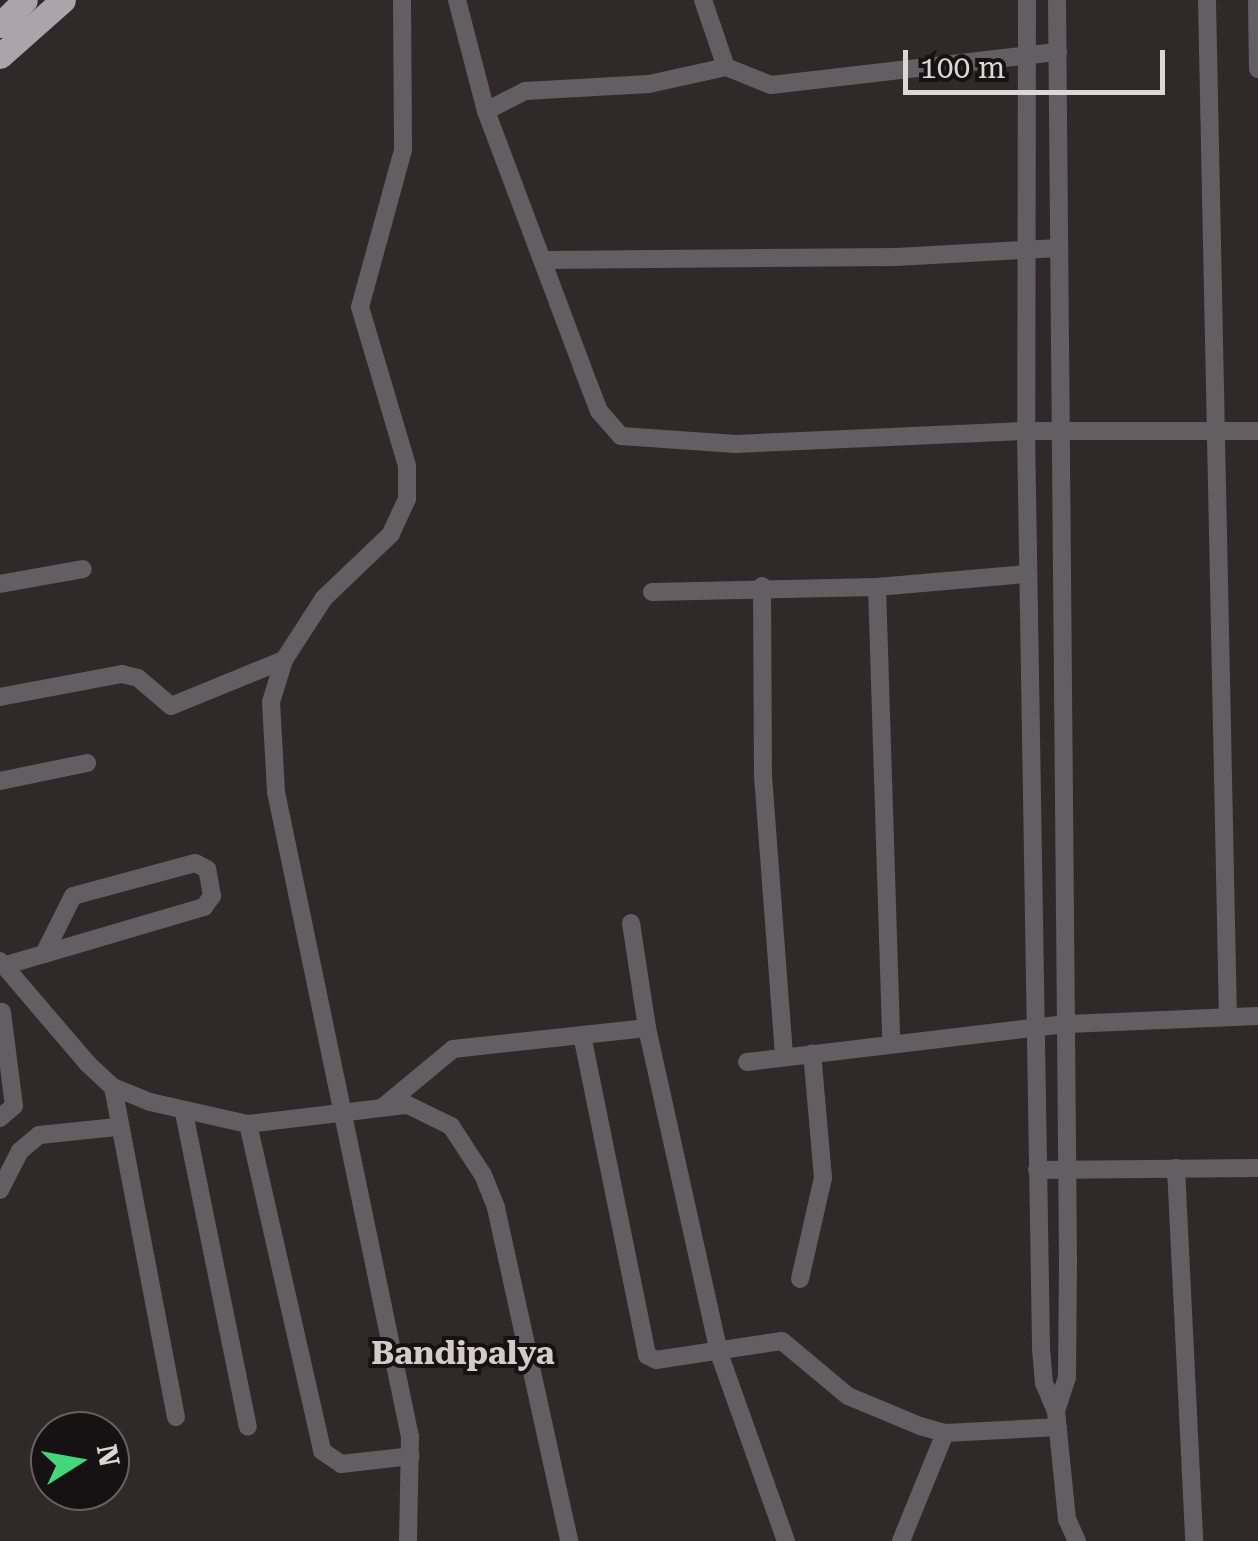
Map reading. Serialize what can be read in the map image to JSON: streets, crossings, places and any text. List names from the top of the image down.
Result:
{
  "districts": ["Bandipalya"],
  "scale_bar": "100 m",
  "north": "right"
}
